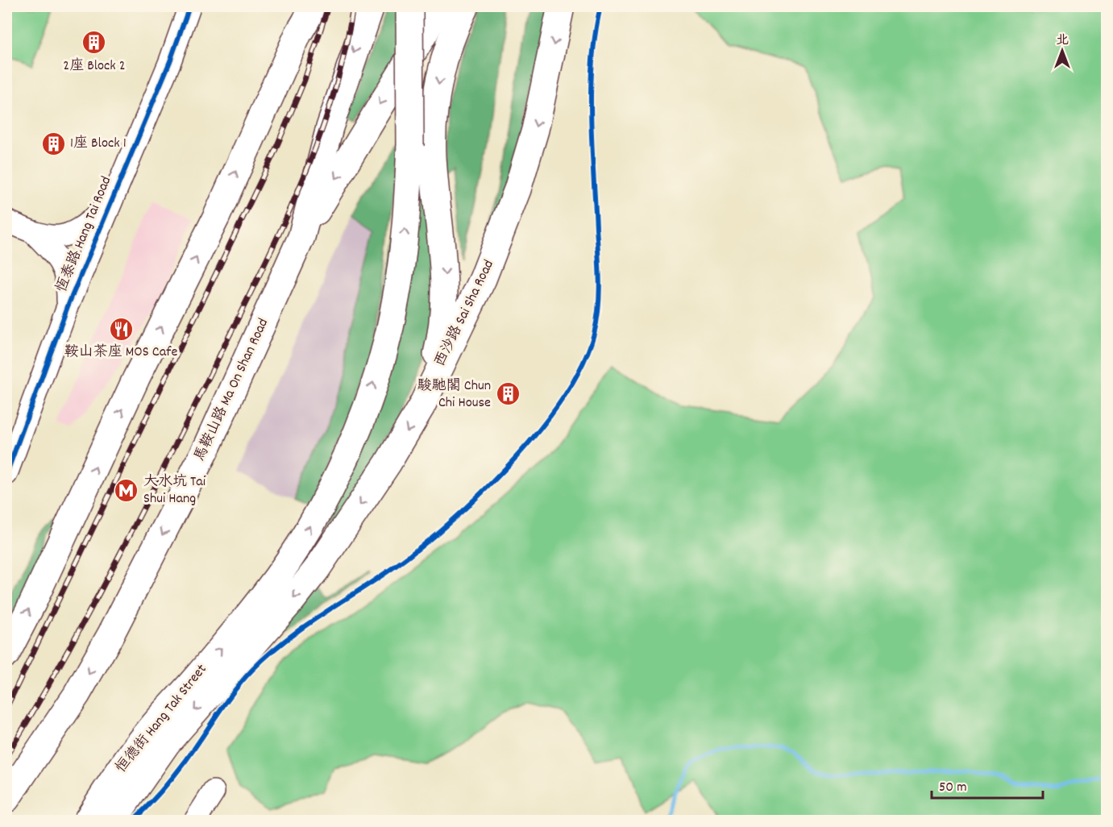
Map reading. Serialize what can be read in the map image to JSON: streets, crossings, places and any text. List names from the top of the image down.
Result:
{
  "streets": {
    "main road": ["西沙路 Sai Sha Road", "馬鞍山路 Ma On Shan Road", "恒德街 Hang Tak Street"],
    "street": ["恆泰路 Hang Tai Road"]
  },
  "crossings": [
    ["西沙路 Sai Sha Road", "恒德街 Hang Tak Street"]
  ],
  "places": {
    "building": ["2座 Block 2", "1座 Block 1", "駿馳閣 Chun Chi House"],
    "restaurant": ["鞍山茶座 MOS Cafe"],
    "metro station": ["大水坑 Tai Shui Hang"]
  },
  "scale_bar": "50 m",
  "north": "top"
}
